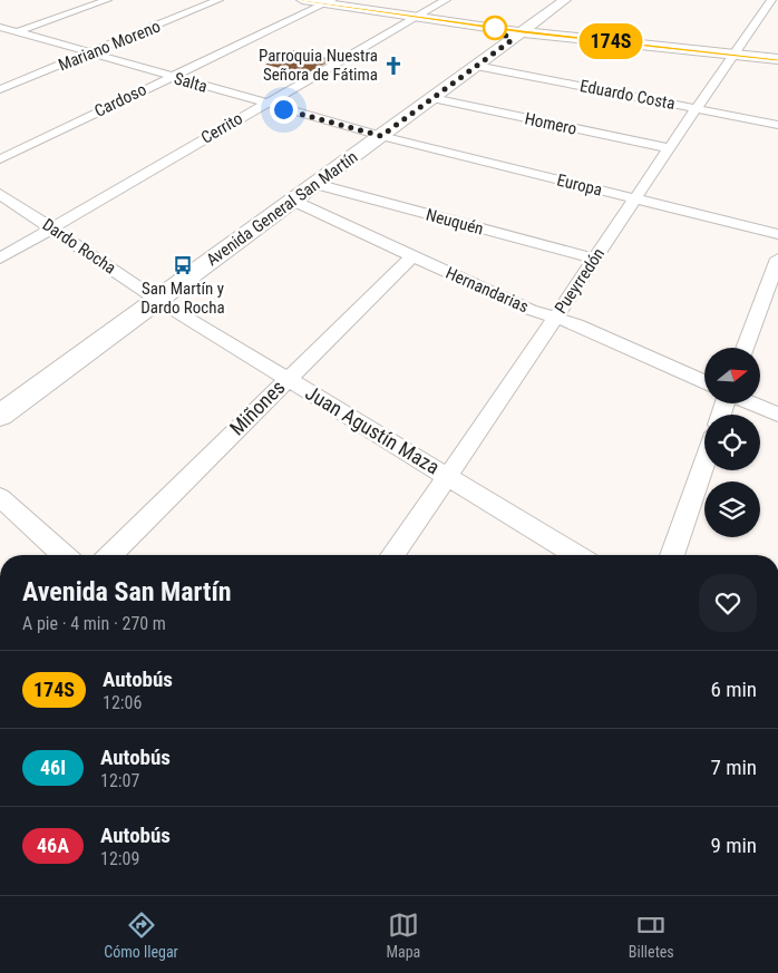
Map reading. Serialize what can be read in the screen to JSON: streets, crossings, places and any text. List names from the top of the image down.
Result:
{
  "streets": {
    "main road": ["Avenida General San Martín"],
    "street": [
      "Mariano Moreno",
      "Salta",
      "Eduardo Costa",
      "Cardoso",
      "Homero",
      "Cerrito",
      "Europa",
      "Neuquén",
      "Dardo Rocha",
      "Pueyrredón",
      "Hernandarias",
      "Miñones",
      "Juan Agustín Maza"
    ]
  },
  "crossings": [
    ["Mariano Moreno", "Salta"],
    ["Salta", "Cardoso"],
    ["Salta", "Cerrito"],
    ["Salta", "Europa"],
    ["Salta", "Avenida General San Martín"],
    ["Eduardo Costa", "Avenida General San Martín"],
    ["Eduardo Costa", "Pueyrredón"],
    ["Homero", "Avenida General San Martín"],
    ["Homero", "Pueyrredón"],
    ["Cerrito", "Dardo Rocha"],
    ["Europa", "Avenida General San Martín"],
    ["Europa", "Pueyrredón"],
    ["Avenida General San Martín", "Neuquén"],
    ["Avenida General San Martín", "Dardo Rocha"],
    ["Avenida General San Martín", "Hernandarias"],
    ["Avenida General San Martín", "Juan Agustín Maza"],
    ["Neuquén", "Pueyrredón"],
    ["Dardo Rocha", "Juan Agustín Maza"],
    ["Pueyrredón", "Hernandarias"],
    ["Pueyrredón", "Juan Agustín Maza"],
    ["Hernandarias", "Miñones"],
    ["Miñones", "Juan Agustín Maza"]
  ],
  "places": {
    "church": ["Parroquia Nuestra Señora de Fátima"],
    "bus stop": ["San Martín y Dardo Rocha"]
  },
  "lines": ["bus line 174S"],
  "north": "right",
  "page": {
    "on_map": "174S",
    "heading": ["Avenida San Martín", "A pie · 4 min · 270 m"],
    "list": [
      {
        "mark": "174S",
        "name": "Autobús",
        "note": "12:06",
        "value": "6 min"
      },
      {
        "mark": "46I",
        "name": "Autobús",
        "note": "12:07",
        "value": "7 min"
      },
      {
        "mark": "46A",
        "name": "Autobús",
        "note": "12:09",
        "value": "9 min"
      }
    ],
    "tabs": ["Cómo llegar", "Mapa", "Billetes"]
  }
}
